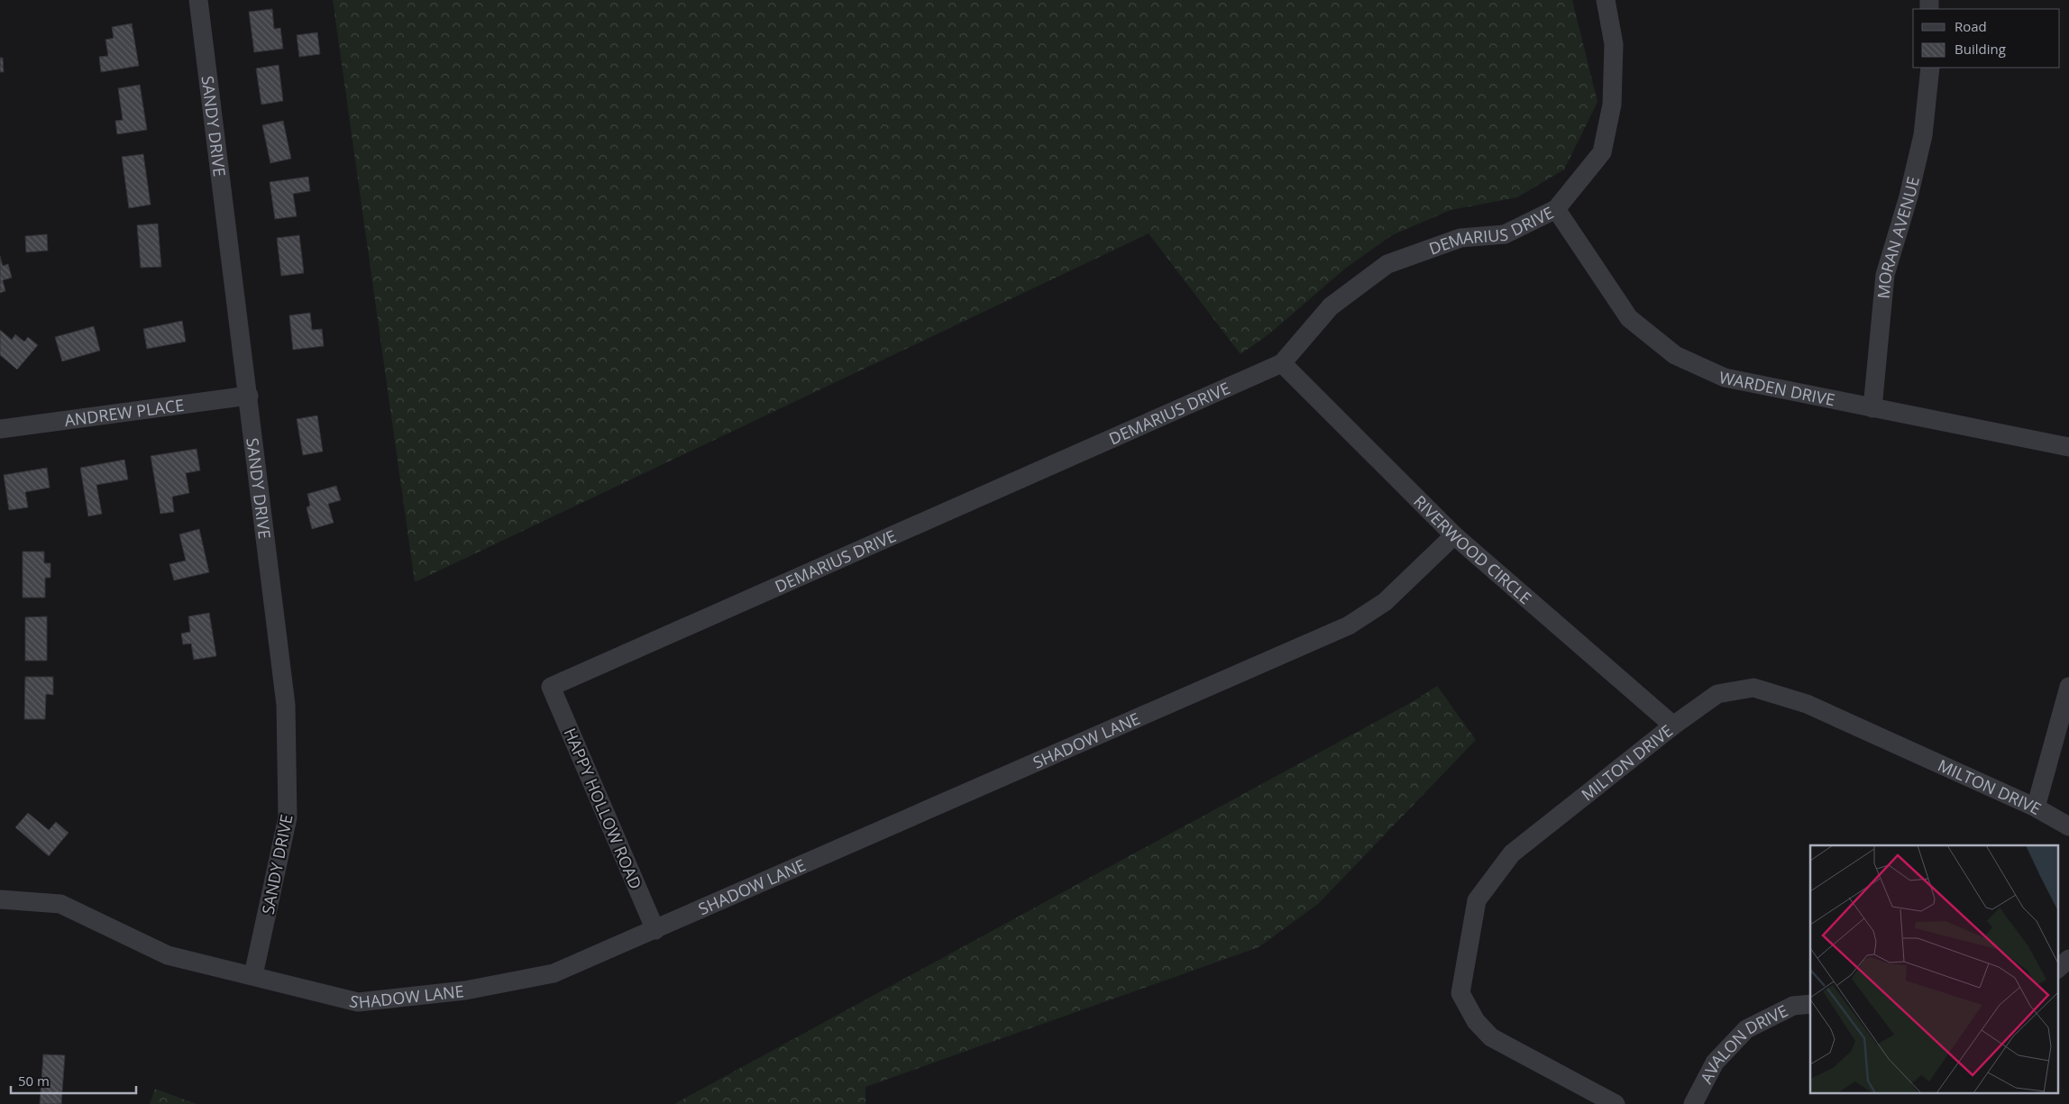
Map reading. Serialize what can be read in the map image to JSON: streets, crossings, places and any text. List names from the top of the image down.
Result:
{
  "streets": {
    "street": [
      "SANDY DRIVE",
      "DEMARIUS DRIVE",
      "MORAN AVENUE",
      "WARDEN DRIVE",
      "ANDREW PLACE",
      "RIVERWOOD CIRCLE",
      "SHADOW LANE",
      "MILTON DRIVE",
      "HAPPY HOLLOW ROAD",
      "AVALON DRIVE"
    ]
  },
  "crossings": [
    ["SANDY DRIVE", "ANDREW PLACE"],
    ["SANDY DRIVE", "SHADOW LANE"],
    ["DEMARIUS DRIVE", "WARDEN DRIVE"],
    ["DEMARIUS DRIVE", "RIVERWOOD CIRCLE"],
    ["DEMARIUS DRIVE", "HAPPY HOLLOW ROAD"],
    ["MORAN AVENUE", "WARDEN DRIVE"],
    ["RIVERWOOD CIRCLE", "SHADOW LANE"],
    ["RIVERWOOD CIRCLE", "MILTON DRIVE"],
    ["SHADOW LANE", "HAPPY HOLLOW ROAD"]
  ],
  "legend": ["Road", "Building"],
  "scale_bar": "50 m"
}
